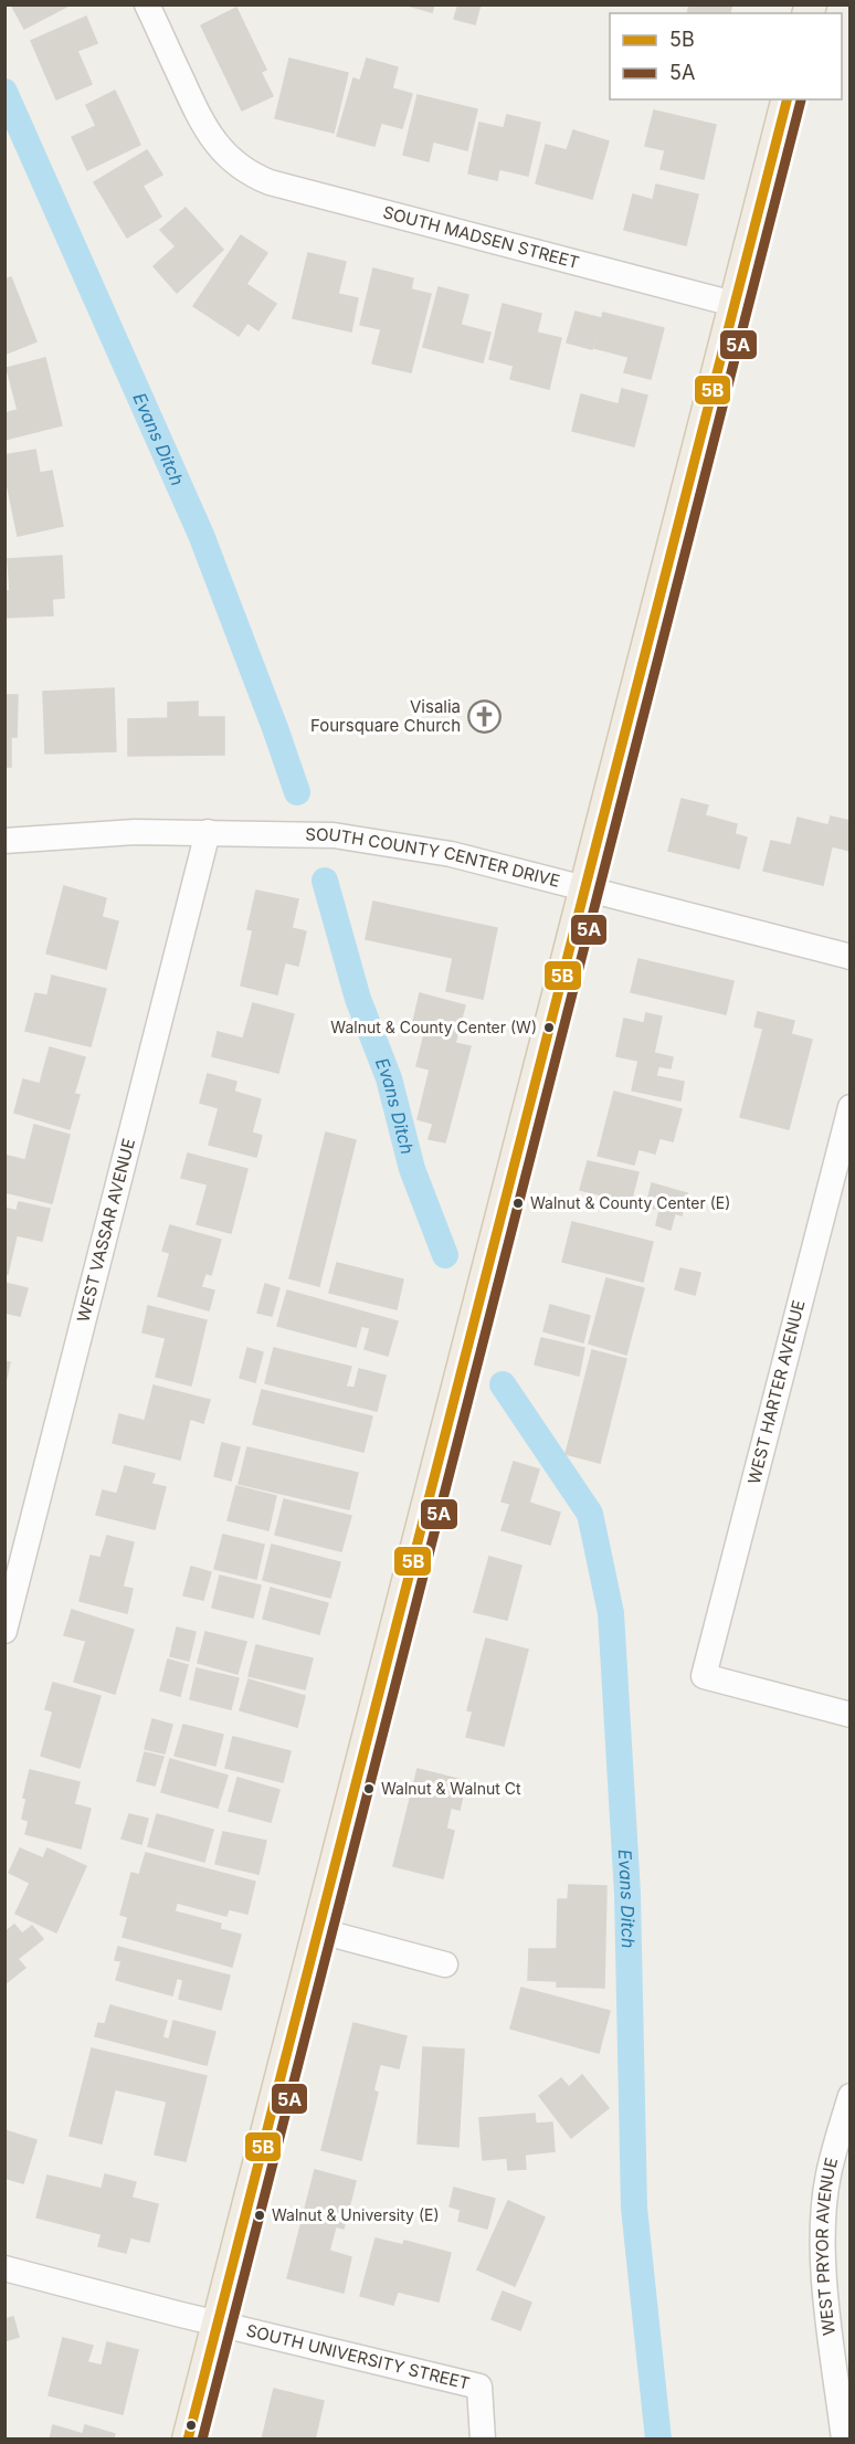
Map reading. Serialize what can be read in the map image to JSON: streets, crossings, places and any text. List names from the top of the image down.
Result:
{
  "streets": {
    "street": [
      "SOUTH MADSEN STREET",
      "SOUTH COUNTY CENTER DRIVE",
      "WEST VASSAR AVENUE",
      "WEST HARTER AVENUE",
      "WEST PRYOR AVENUE",
      "SOUTH UNIVERSITY STREET"
    ]
  },
  "crossings": [
    ["SOUTH COUNTY CENTER DRIVE", "WEST VASSAR AVENUE"]
  ],
  "water": ["Evans Ditch"],
  "places": {
    "church": ["Visalia Foursquare Church"],
    "other": [
      "Walnut & County Center (W)",
      "Walnut & County Center (E)",
      "Walnut & Walnut Ct",
      "Walnut & University (E)"
    ]
  },
  "lines": ["transit line 5B", "transit line 5A"],
  "legend": ["5B", "5A"]
}
